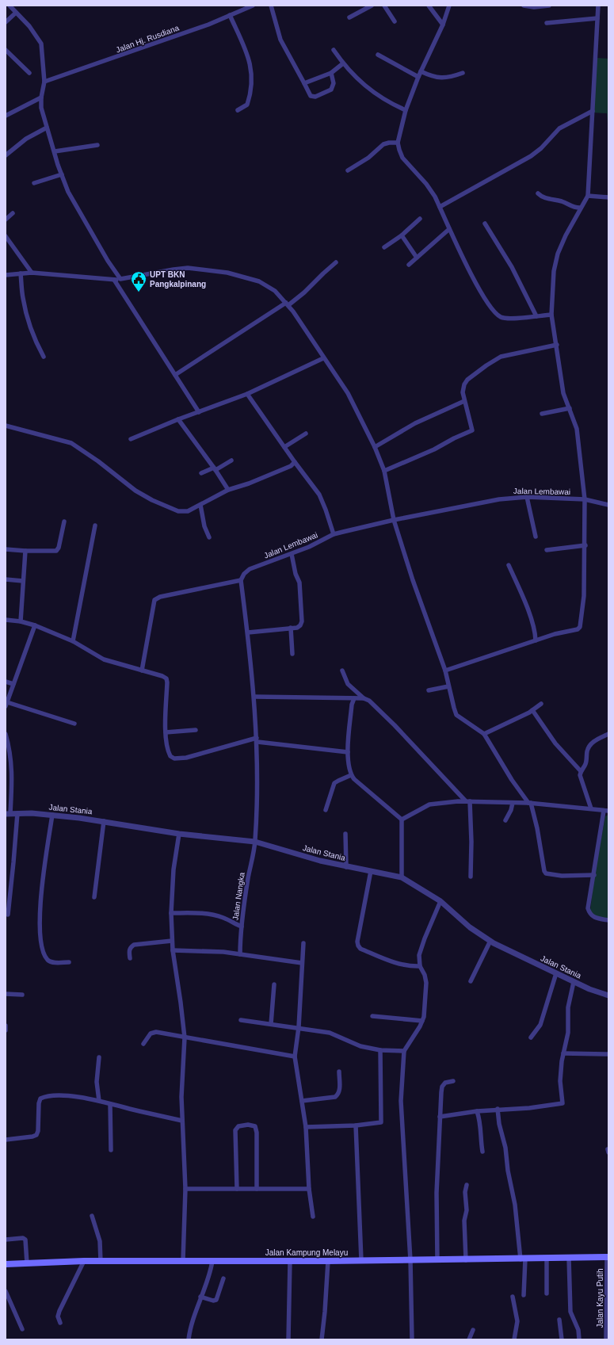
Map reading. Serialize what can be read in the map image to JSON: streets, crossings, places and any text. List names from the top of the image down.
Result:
{
  "streets": {
    "main road": ["Jalan Kampung Melayu"],
    "street": [
      "Jalan Hj. Rusdiana",
      "Jalan Lembawai",
      "Jalan Stania",
      "Jalan Nangka",
      "Jalan Kayu Putih"
    ]
  },
  "crossings": [
    ["Jalan Stania", "Jalan Nangka"],
    ["Jalan Kampung Melayu", "Jalan Kayu Putih"]
  ],
  "places": {
    "public building": ["UPT BKN Pangkalpinang"]
  }
}
